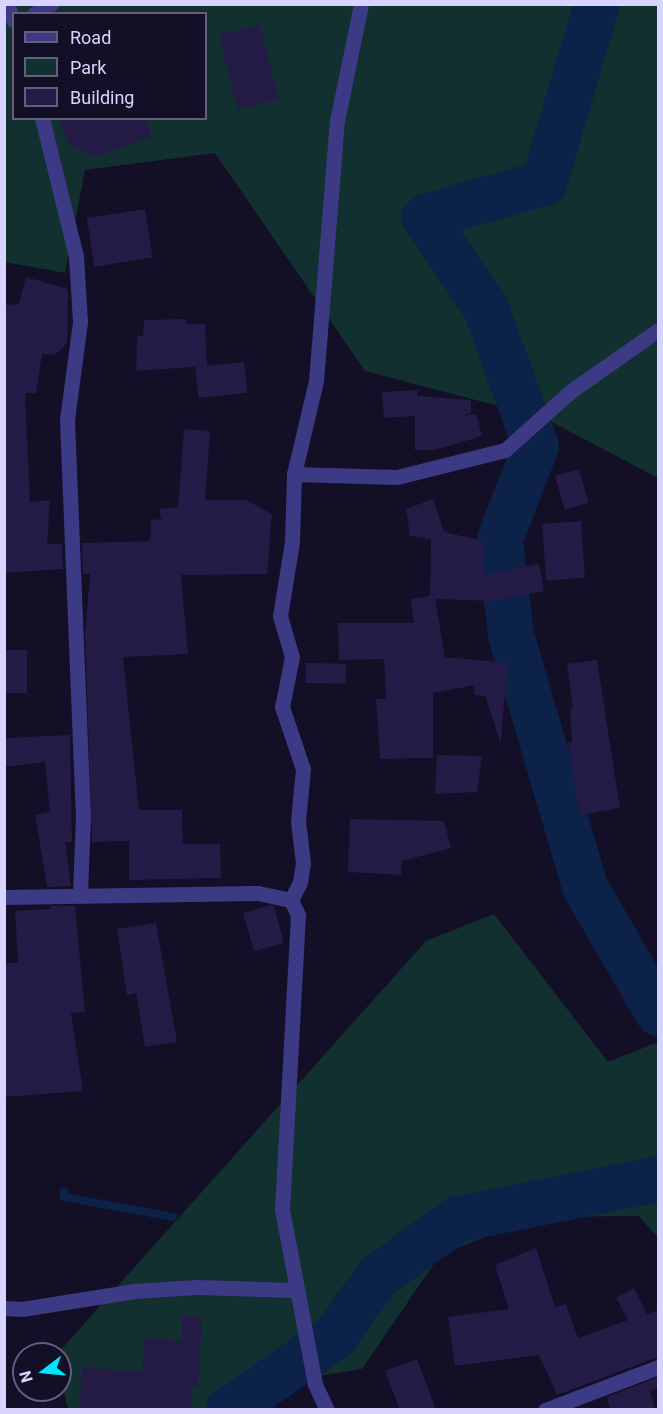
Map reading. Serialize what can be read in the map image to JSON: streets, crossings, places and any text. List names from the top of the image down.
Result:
{
  "legend": ["Road", "Park", "Building"],
  "north": "left"
}
